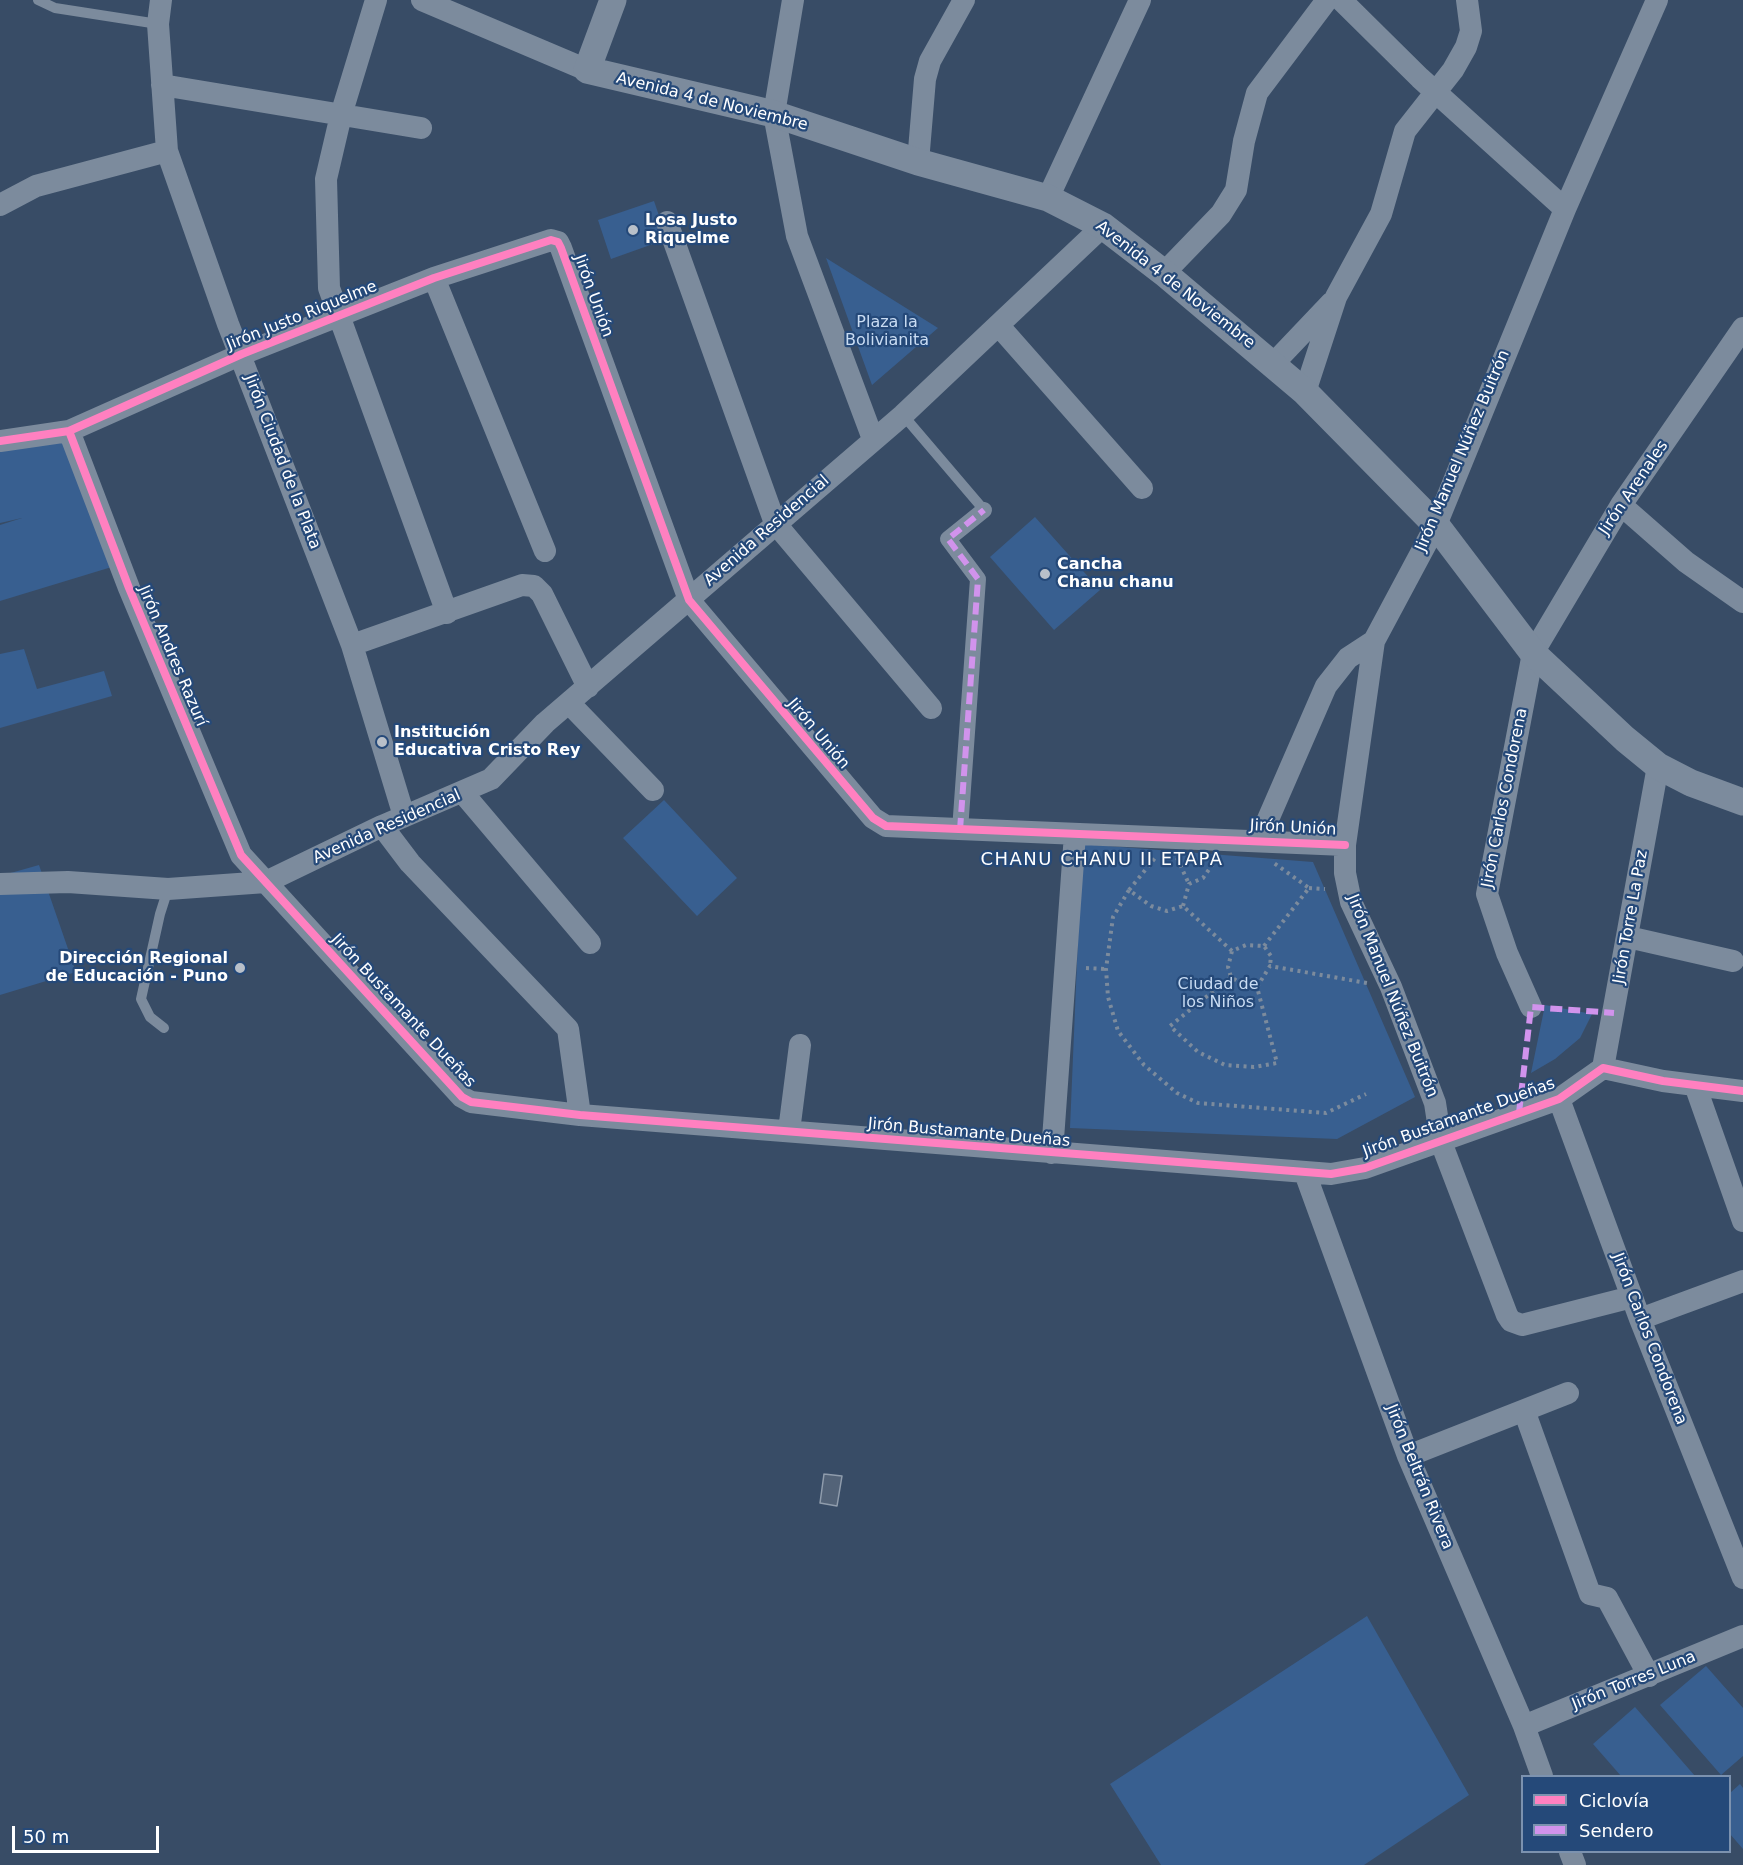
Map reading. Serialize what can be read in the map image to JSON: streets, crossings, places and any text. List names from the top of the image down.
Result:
{
  "streets": {
    "street": [
      "Avenida 4 de Noviembre",
      "Jirón Unión",
      "Jirón Justo Riquelme",
      "Jirón Manuel Núñez Buitrón",
      "Jirón Ciudad de la Plata",
      "Jirón Arenales",
      "Avenida Residencial",
      "Jirón Andres Razurí",
      "Jirón Carlos Condorena",
      "Jirón Torre La Paz",
      "Jirón Bustamante Dueñas",
      "Jirón Beltrán Rivera",
      "Jirón Torres Luna"
    ]
  },
  "crossings": [
    ["Avenida 4 de Noviembre", "Jirón Manuel Núñez Buitrón"],
    ["Avenida 4 de Noviembre", "Jirón Arenales"],
    ["Avenida 4 de Noviembre", "Avenida Residencial"],
    ["Avenida 4 de Noviembre", "Jirón Carlos Condorena"],
    ["Avenida 4 de Noviembre", "Jirón Torre La Paz"],
    ["Jirón Unión", "Jirón Justo Riquelme"],
    ["Jirón Unión", "Jirón Manuel Núñez Buitrón"],
    ["Jirón Unión", "Avenida Residencial"],
    ["Jirón Justo Riquelme", "Jirón Ciudad de la Plata"],
    ["Jirón Justo Riquelme", "Jirón Andres Razurí"],
    ["Jirón Manuel Núñez Buitrón", "Jirón Carlos Condorena"],
    ["Jirón Manuel Núñez Buitrón", "Jirón Bustamante Dueñas"],
    ["Jirón Ciudad de la Plata", "Avenida Residencial"],
    ["Jirón Arenales", "Jirón Carlos Condorena"],
    ["Avenida Residencial", "Jirón Andres Razurí"],
    ["Avenida Residencial", "Jirón Bustamante Dueñas"],
    ["Jirón Andres Razurí", "Jirón Bustamante Dueñas"],
    ["Jirón Carlos Condorena", "Jirón Bustamante Dueñas"],
    ["Jirón Torre La Paz", "Jirón Bustamante Dueñas"],
    ["Jirón Bustamante Dueñas", "Jirón Beltrán Rivera"],
    ["Jirón Beltrán Rivera", "Jirón Torres Luna"]
  ],
  "districts": ["CHANU CHANU II ETAPA"],
  "parks": ["Plaza la Bolivianita", "Ciudad de los Niños"],
  "places": [
    "Losa Justo Riquelme",
    "Cancha Chanu chanu",
    "Institución Educativa Cristo Rey",
    "Dirección Regional de Educación - Puno"
  ],
  "legend": ["Ciclovía", "Sendero"],
  "scale_bar": "50 m"
}
